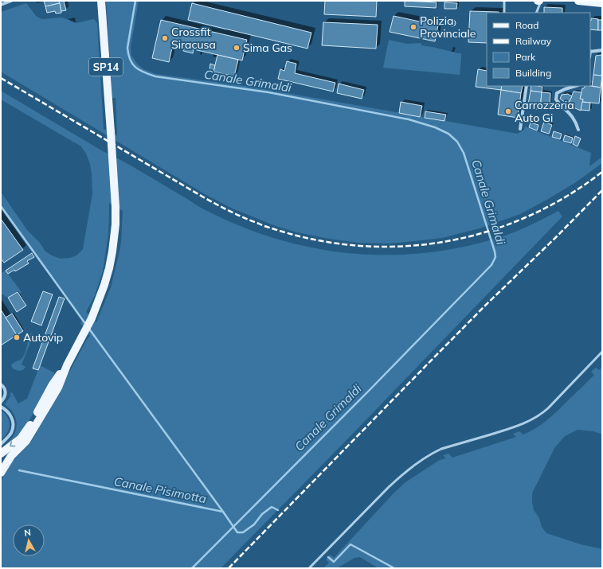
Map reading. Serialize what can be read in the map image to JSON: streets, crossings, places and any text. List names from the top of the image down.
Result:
{
  "streets": {
    "main road": ["SP14"]
  },
  "water": ["Canale Grimaldi", "Canale Pisimotta"],
  "places": [
    "Polizia Provinciale",
    "Crossfit Siracusa",
    "Sima Gas",
    "Carrozzeria Auto Gi",
    "Autovip"
  ],
  "legend": [
    "Road",
    "Railway",
    "Park",
    "Building"
  ],
  "north": "top"
}
